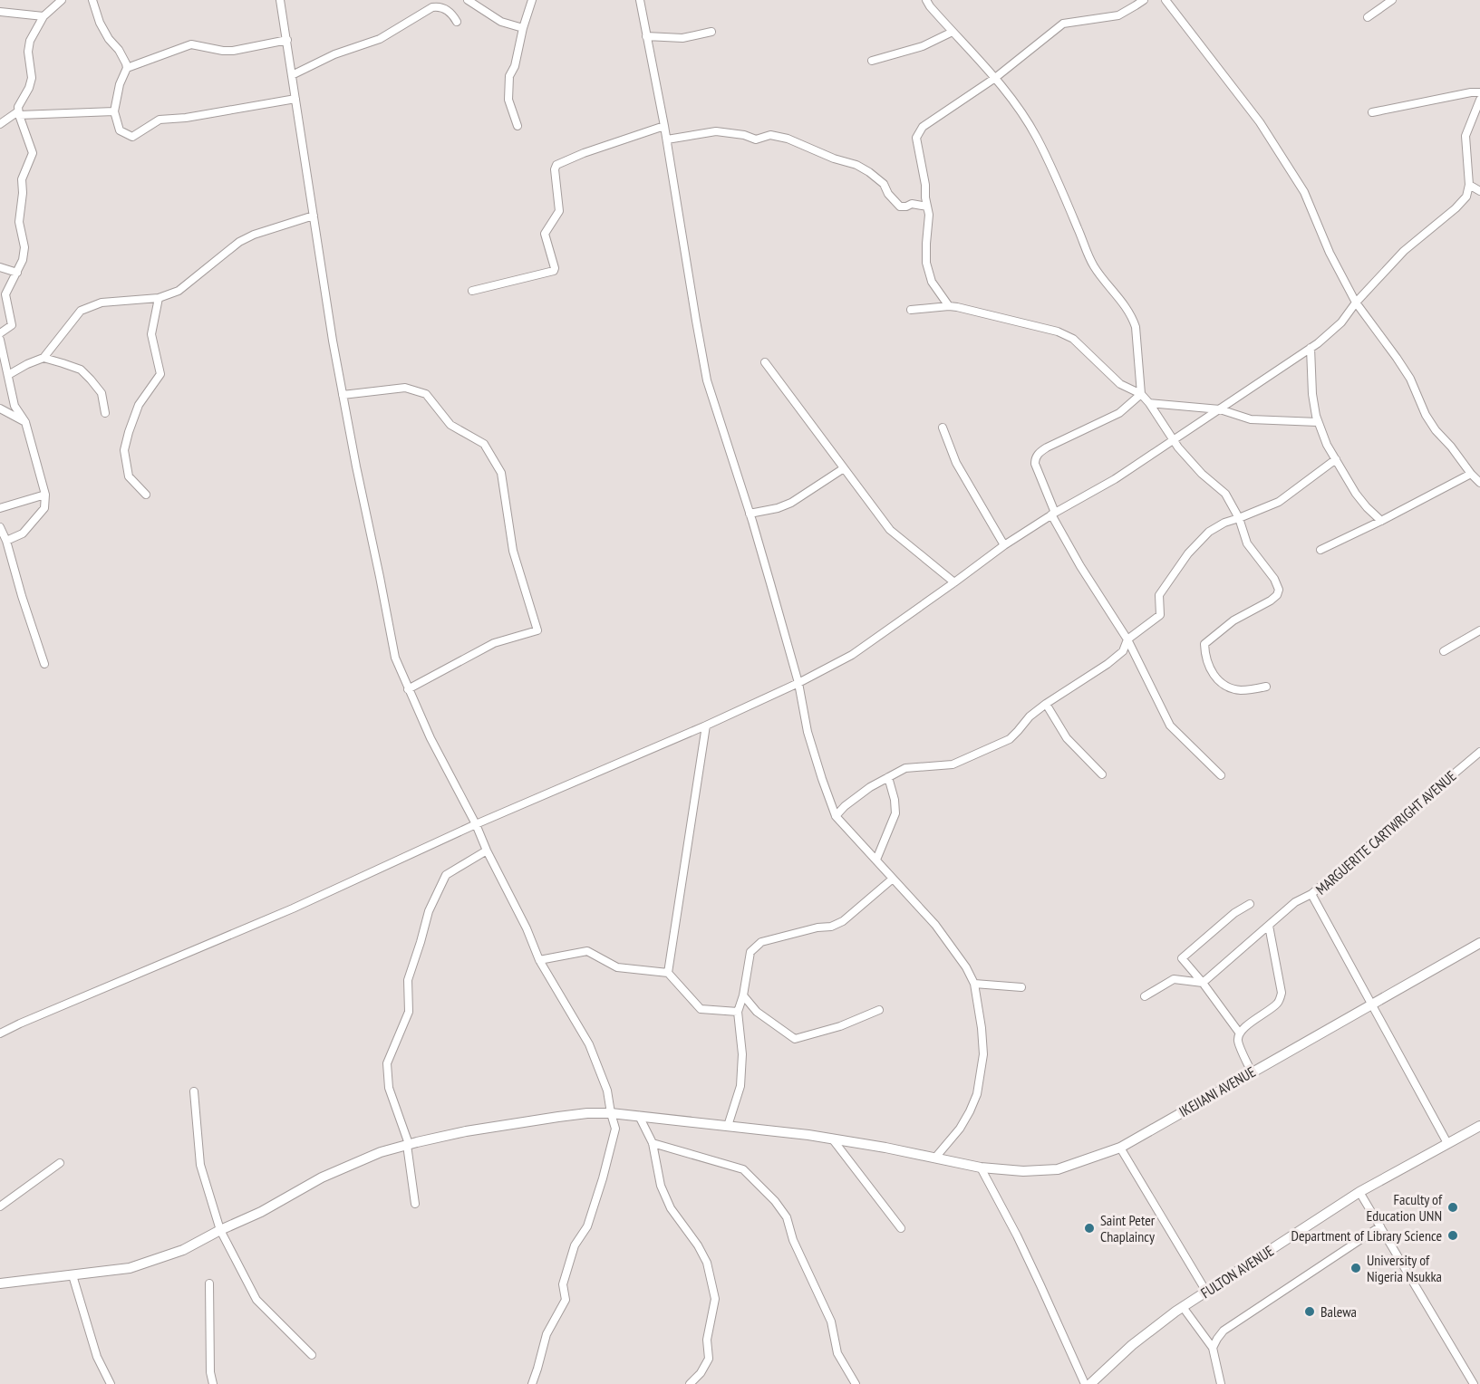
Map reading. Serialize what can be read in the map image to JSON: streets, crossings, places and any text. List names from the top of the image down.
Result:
{
  "streets": {
    "street": ["MARGUERITE CARTWRIGHT AVENUE", "IKEJIANI AVENUE", "FULTON AVENUE"]
  },
  "crossings": [
    ["MARGUERITE CARTWRIGHT AVENUE", "IKEJIANI AVENUE"],
    ["MARGUERITE CARTWRIGHT AVENUE", "FULTON AVENUE"]
  ],
  "places": [
    "Faculty of Education UNN",
    "Saint Peter Chaplaincy",
    "Department of Library Science",
    "University of Nigeria Nsukka",
    "Balewa"
  ]
}
